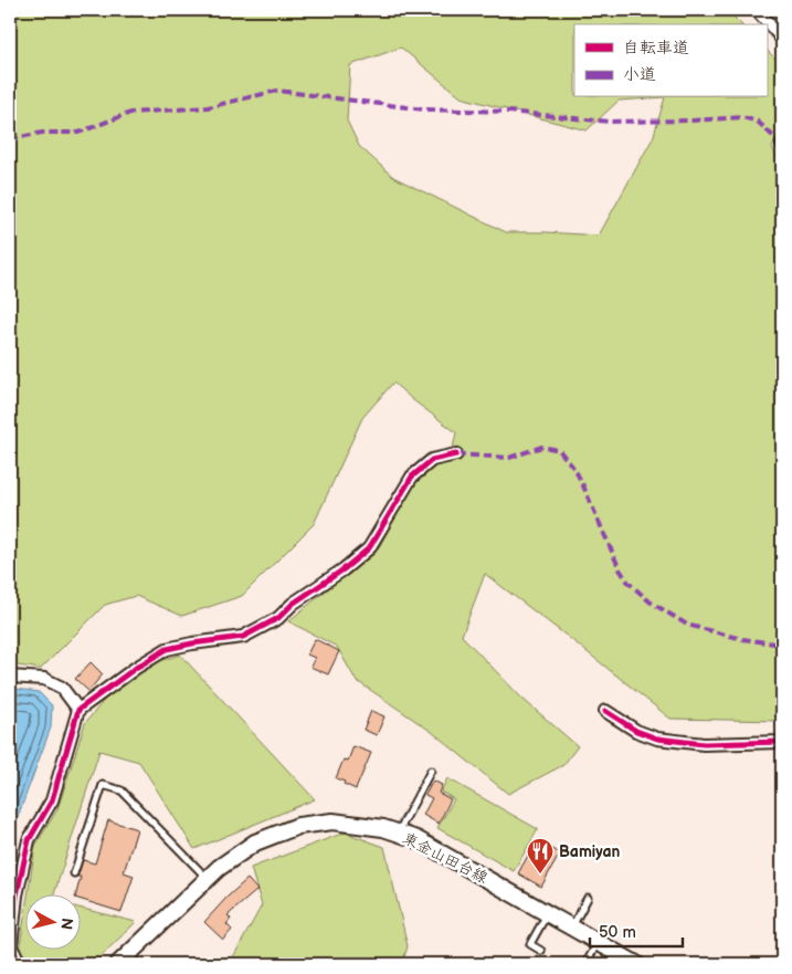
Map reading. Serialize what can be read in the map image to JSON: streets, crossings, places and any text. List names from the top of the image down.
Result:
{
  "streets": {
    "main road": ["東金山田台線"]
  },
  "places": {
    "restaurant": ["Bamiyan"]
  },
  "legend": ["自転車道", "小道"],
  "scale_bar": "50 m",
  "north": "right"
}
